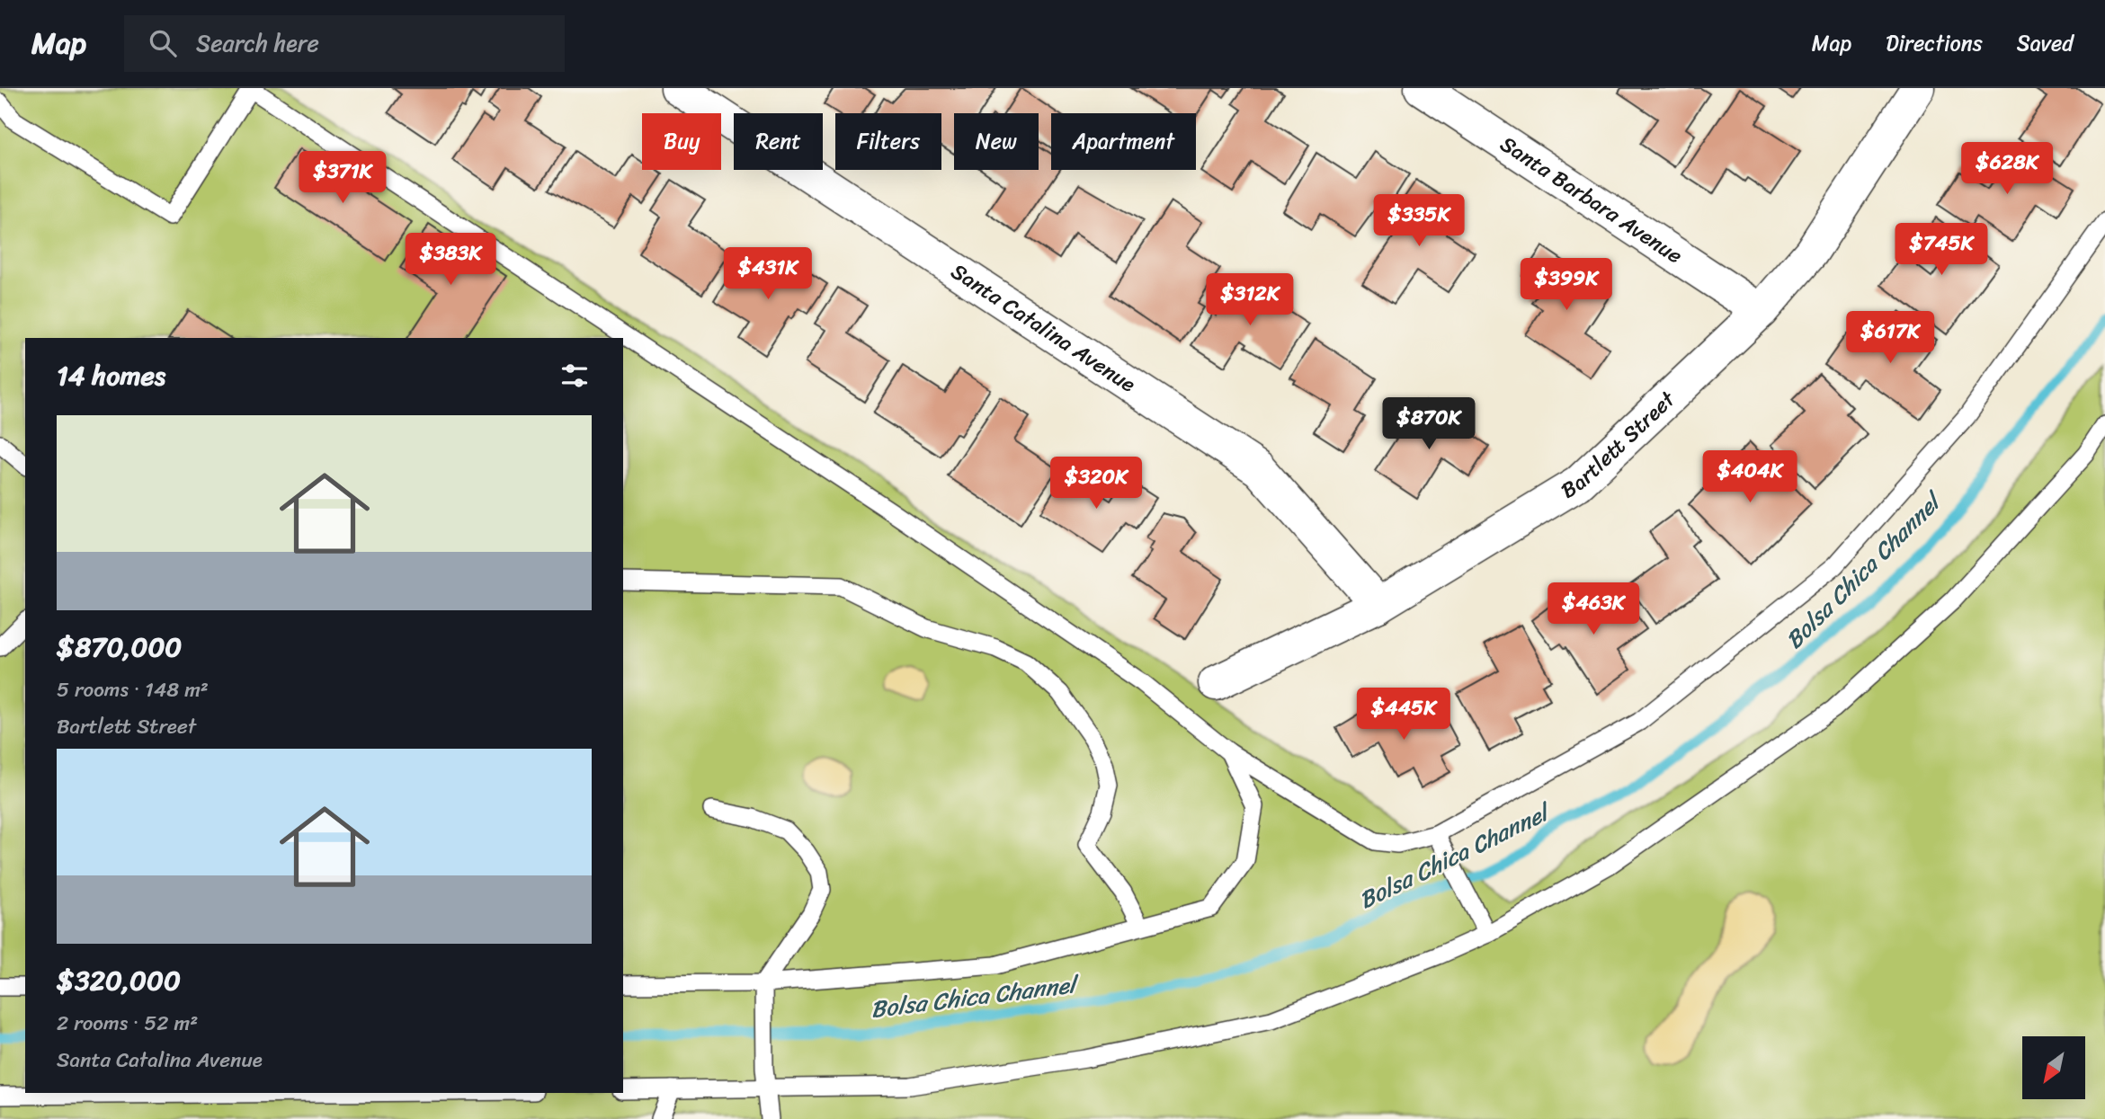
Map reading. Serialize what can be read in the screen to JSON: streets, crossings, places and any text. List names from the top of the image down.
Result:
{
  "streets": {
    "street": ["Santa Barbara Avenue", "Santa Catalina Avenue", "Bartlett Street"]
  },
  "crossings": [
    ["Santa Barbara Avenue", "Bartlett Street"],
    ["Santa Catalina Avenue", "Bartlett Street"]
  ],
  "water": ["Bolsa Chica Channel"],
  "north": "bottom left",
  "page": {
    "header": "Map",
    "search": "Search here",
    "nav": ["Map", "Directions", "Saved"],
    "chip": [
      "Buy",
      "Rent",
      "Filters",
      "New",
      "Apartment"
    ],
    "price": [
      "$628K",
      "$371K",
      "$335K",
      "$745K",
      "$383K",
      "$431K",
      "$399K",
      "$312K",
      "$617K",
      "$870K",
      "$404K",
      "$320K",
      "$463K",
      "$445K"
    ],
    "heading": "14 homes",
    "list": [
      {
        "name": "$870,000",
        "note": "5 rooms · 148 m² · Bartlett Street"
      },
      {
        "name": "$320,000",
        "note": "2 rooms · 52 m² · Santa Catalina Avenue"
      }
    ]
  }
}
